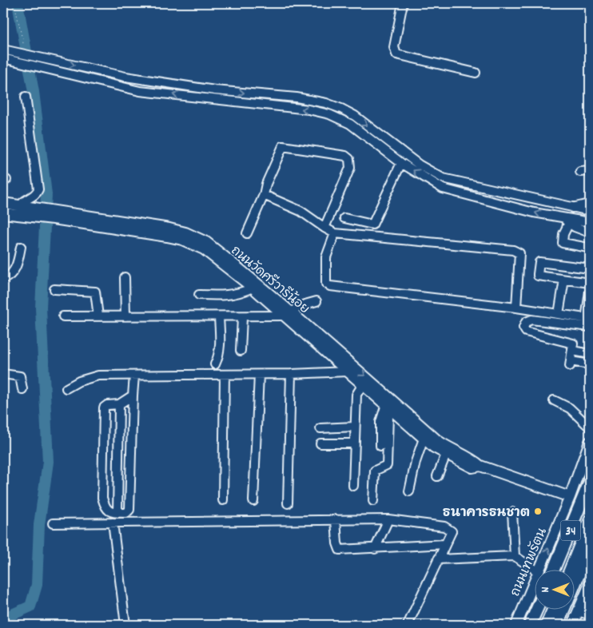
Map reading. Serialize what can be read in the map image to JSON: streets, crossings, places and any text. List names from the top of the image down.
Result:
{
  "streets": {
    "highway": ["34", "ถนนเทพรัตน"],
    "main road": ["ถนนวัดศรีวารีน้อย"]
  },
  "crossings": [
    ["ถนนวัดศรีวารีน้อย", "ถนนเทพรัตน"]
  ],
  "places": ["ธนาคารธนชาต"],
  "north": "left"
}
